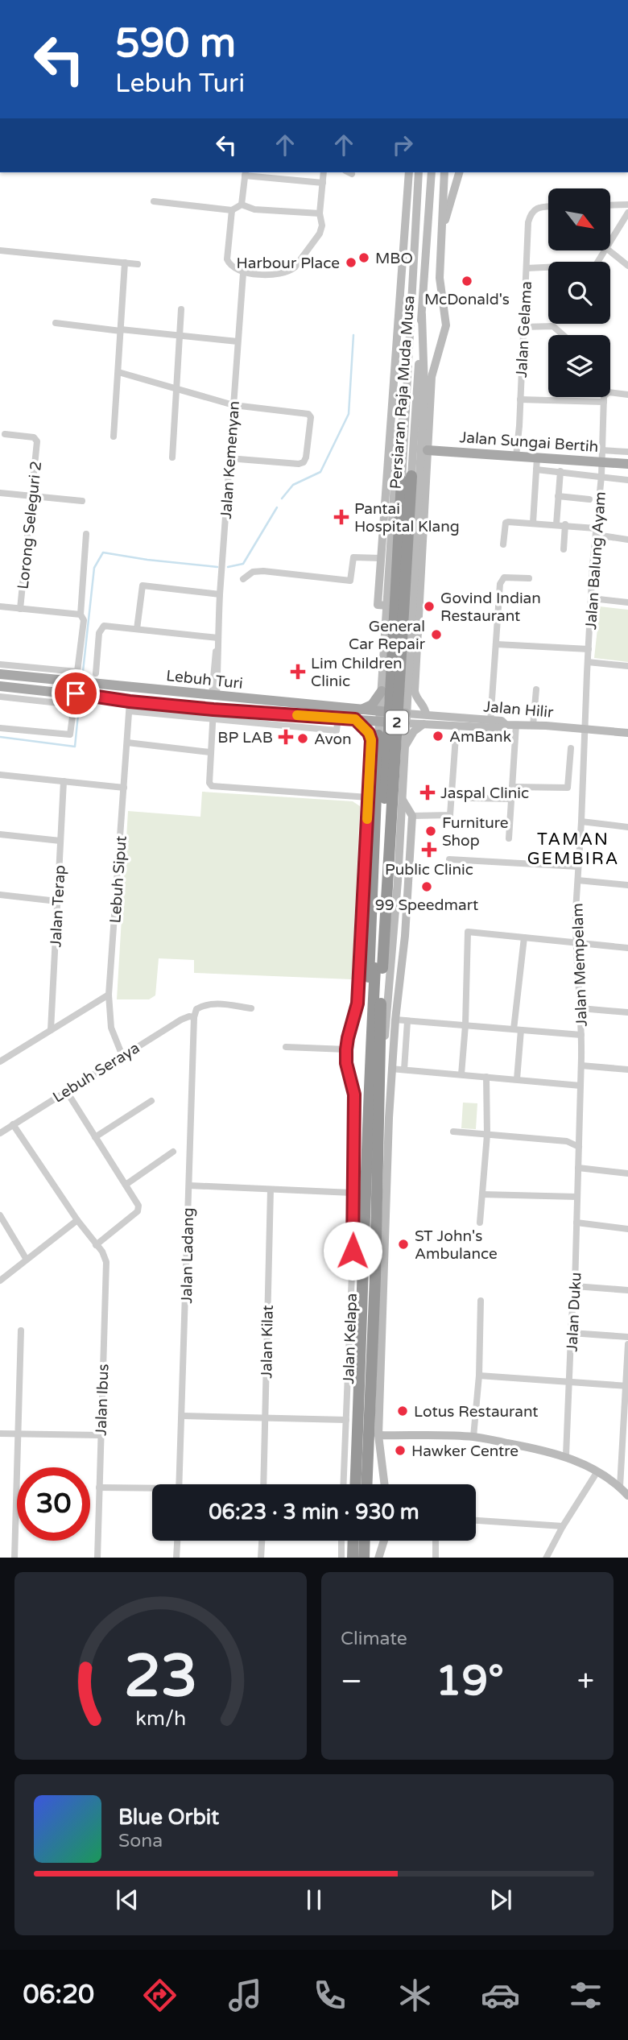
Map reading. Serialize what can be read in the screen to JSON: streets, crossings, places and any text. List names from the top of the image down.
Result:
{
  "streets": {
    "highway": ["Persiaran Raja Muda Musa", "2"],
    "main road": ["Jalan Sungai Bertih", "Lebuh Turi"],
    "street": [
      "Jalan Gelama",
      "Jalan Kemenyan",
      "Lorong Seleguri 2",
      "Jalan Balung Ayam",
      "Jalan Hilir",
      "Lebuh Siput",
      "Jalan Terap",
      "Jalan Mempelam",
      "Lebuh Seraya",
      "Jalan Ladang",
      "Jalan Duku",
      "Jalan Kelapa",
      "Jalan Kilat",
      "Jalan Ibus"
    ]
  },
  "crossings": [
    ["Jalan Gelama", "Jalan Sungai Bertih"],
    ["Jalan Sungai Bertih", "Jalan Balung Ayam"],
    ["Jalan Kemenyan", "Lebuh Turi"],
    ["Jalan Balung Ayam", "Jalan Hilir"],
    ["Jalan Balung Ayam", "Jalan Mempelam"],
    ["Lebuh Turi", "Jalan Hilir"],
    ["Lebuh Turi", "Lebuh Siput"],
    ["Lebuh Turi", "Jalan Kelapa"],
    ["Jalan Hilir", "Jalan Mempelam"],
    ["Lebuh Siput", "Lebuh Seraya"],
    ["Jalan Mempelam", "Jalan Duku"],
    ["Lebuh Seraya", "Jalan Ladang"],
    ["Lebuh Seraya", "Jalan Ibus"]
  ],
  "districts": ["TAMAN GEMBIRA"],
  "places": {
    "other": [
      "MBO",
      "Harbour Place",
      "McDonald's",
      "Govind Indian Restaurant",
      "General Car Repair",
      "AmBank",
      "Avon",
      "Furniture Shop",
      "99 Speedmart",
      "ST John's Ambulance",
      "Lotus Restaurant",
      "Hawker Centre"
    ],
    "health": [
      "Pantai Hospital Klang",
      "Lim Children Clinic",
      "BP LAB",
      "Jaspal Clinic",
      "Public Clinic"
    ]
  },
  "north": "bottom right",
  "page": {
    "turn": ["590 m", "Lebuh Turi"],
    "limit": "30",
    "trip": "06:23 · 3 min · 930 m",
    "tile": "Climate",
    "heat": ["−", "19°", "+"],
    "song": ["Blue Orbit", "Sona"],
    "tabs": "06:20",
    "gauge": ["23", "km/h"]
  }
}
